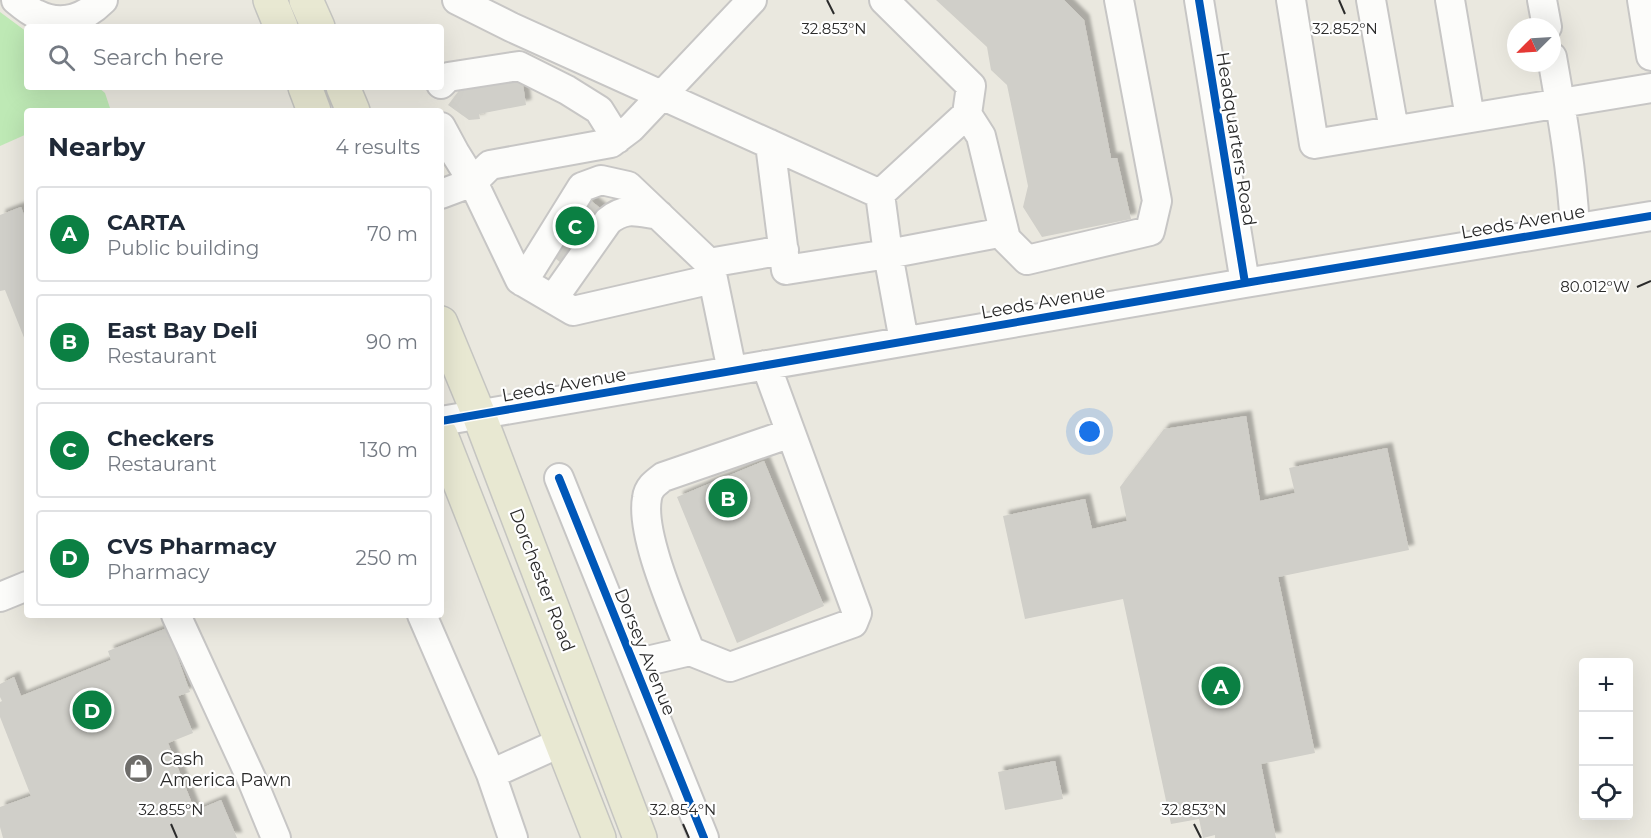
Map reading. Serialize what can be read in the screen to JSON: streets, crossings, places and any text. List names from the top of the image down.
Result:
{
  "streets": {
    "main road": ["Dorchester Road"],
    "street": ["Headquarters Road", "Leeds Avenue", "Dorsey Avenue"]
  },
  "crossings": [
    ["Headquarters Road", "Leeds Avenue"],
    ["Leeds Avenue", "Dorchester Road"]
  ],
  "places": {
    "shop": ["Cash America Pawn"]
  },
  "north": "bottom left",
  "page": {
    "search": "Search here",
    "heading": ["Nearby", "4 results"],
    "list": [
      {
        "mark": "A",
        "name": "CARTA",
        "note": "Public building",
        "value": "70 m"
      },
      {
        "mark": "B",
        "name": "East Bay Deli",
        "note": "Restaurant",
        "value": "90 m"
      },
      {
        "mark": "C",
        "name": "Checkers",
        "note": "Restaurant",
        "value": "130 m"
      },
      {
        "mark": "D",
        "name": "CVS Pharmacy",
        "note": "Pharmacy",
        "value": "250 m"
      }
    ],
    "pins": [
      "C",
      "B",
      "A",
      "D"
    ],
    "map_buttons": ["+", "−"]
  },
  "coordinates": [
    "32.853°N",
    "32.852°N",
    "80.012°W",
    "32.855°N",
    "32.854°N"
  ]
}
